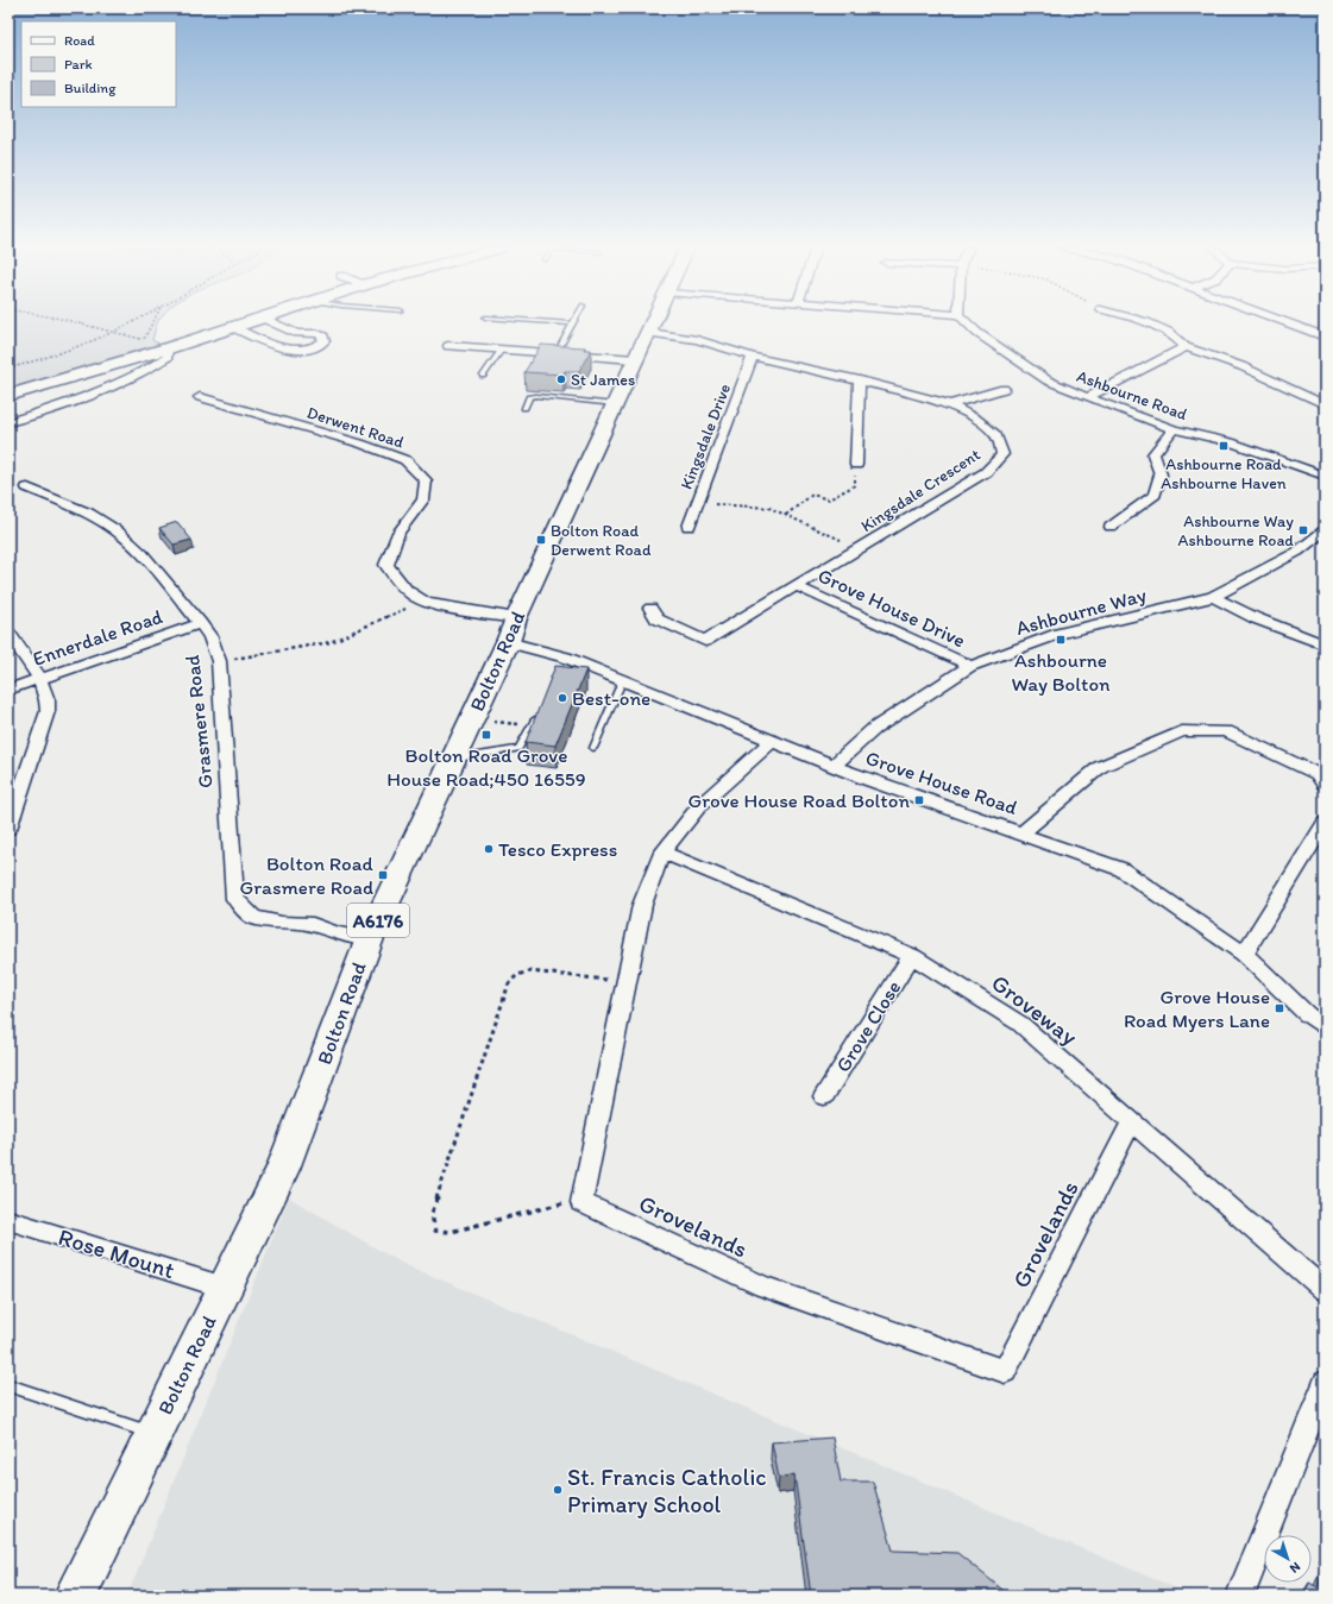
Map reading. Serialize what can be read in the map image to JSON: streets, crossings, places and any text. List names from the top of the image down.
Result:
{
  "streets": {
    "main road": ["Bolton Road", "A6176"],
    "street": [
      "Ashbourne Road",
      "Derwent Road",
      "Kingsdale Drive",
      "Kingsdale Crescent",
      "Grove House Drive",
      "Ashbourne Way",
      "Ennerdale Road",
      "Grasmere Road",
      "Grove House Road",
      "Groveway",
      "Grove Close",
      "Grovelands",
      "Rose Mount"
    ]
  },
  "crossings": [
    ["Derwent Road", "Bolton Road"],
    ["Derwent Road", "Grove House Road"],
    ["Kingsdale Drive", "Kingsdale Crescent"],
    ["Kingsdale Crescent", "Grove House Drive"],
    ["Kingsdale Crescent", "Bolton Road"],
    ["Grove House Drive", "Ashbourne Way"],
    ["Ashbourne Way", "Grove House Road"],
    ["Ennerdale Road", "Grasmere Road"],
    ["Bolton Road", "Grasmere Road"],
    ["Bolton Road", "Grove House Road"],
    ["Bolton Road", "Rose Mount"],
    ["Groveway", "Grove Close"],
    ["Groveway", "Grovelands"]
  ],
  "places": {
    "other": [
      "St James",
      "Best-one",
      "Tesco Express",
      "St. Francis Catholic Primary School"
    ],
    "transit": [
      "Ashbourne Road Ashbourne Haven",
      "Ashbourne Way Ashbourne Road",
      "Bolton Road Derwent Road",
      "Ashbourne Way Bolton",
      "Bolton Road Grove House Road;450 16559",
      "Grove House Road Bolton",
      "Bolton Road Grasmere Road",
      "Grove House Road Myers Lane"
    ]
  },
  "legend": ["Road", "Park", "Building"],
  "north": "bottom right"
}
